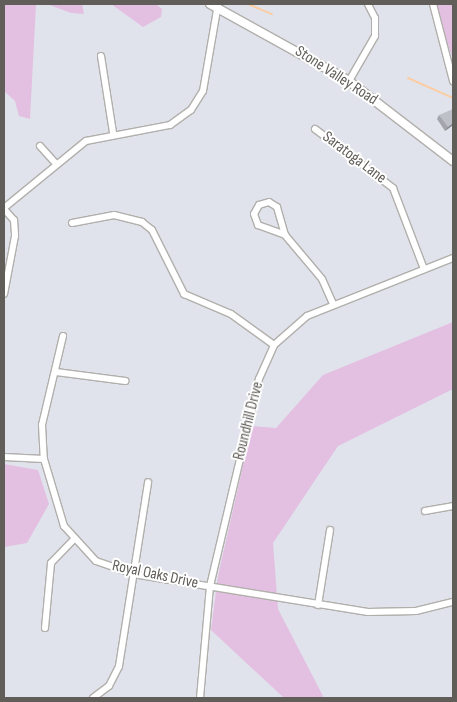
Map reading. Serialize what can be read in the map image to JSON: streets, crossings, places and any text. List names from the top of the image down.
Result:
{
  "streets": {
    "street": [
      "Stone Valley Road",
      "Saratoga Lane",
      "Roundhill Drive",
      "Royal Oaks Drive"
    ]
  },
  "crossings": [
    ["Saratoga Lane", "Roundhill Drive"],
    ["Roundhill Drive", "Royal Oaks Drive"]
  ]
}
